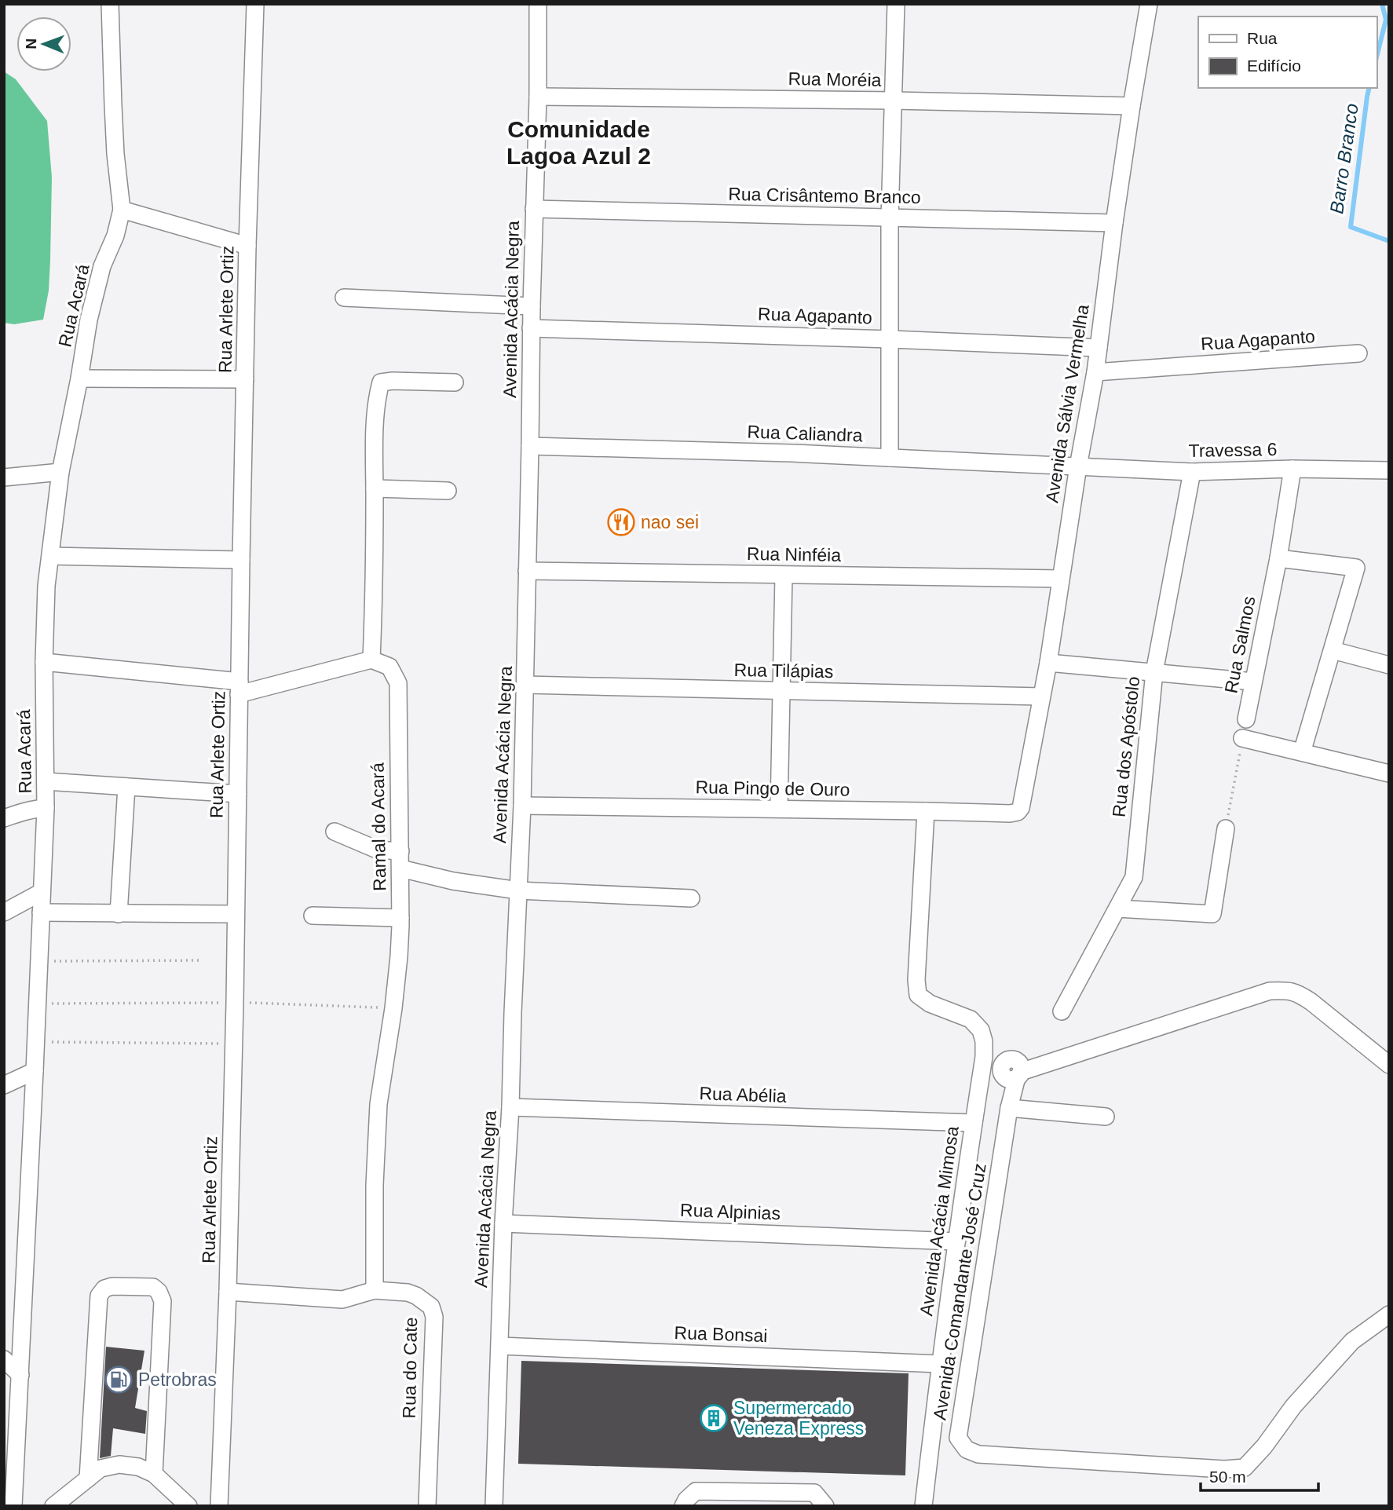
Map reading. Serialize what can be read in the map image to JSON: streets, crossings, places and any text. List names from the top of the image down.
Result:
{
  "streets": {
    "street": [
      "Rua Moréia",
      "Rua Crisântemo Branco",
      "Rua Acará",
      "Rua Arlete Ortiz",
      "Avenida Acácia Negra",
      "Rua Agapanto",
      "Avenida Sálvia Vermelha",
      "Rua Caliandra",
      "Travessa 6",
      "Rua Ninféia",
      "Rua Salmos",
      "Rua Tilápias",
      "Rua dos Apóstolo",
      "Rua Pingo de Ouro",
      "Ramal do Acará",
      "Rua Abélia",
      "Rua Alpinias",
      "Avenida Acácia Mimosa",
      "Avenida Comandante José Cruz",
      "Rua Bonsai",
      "Rua do Cate"
    ]
  },
  "crossings": [
    ["Rua Moréia", "Avenida Acácia Negra"],
    ["Rua Moréia", "Avenida Sálvia Vermelha"],
    ["Rua Crisântemo Branco", "Avenida Acácia Negra"],
    ["Rua Crisântemo Branco", "Avenida Sálvia Vermelha"],
    ["Rua Arlete Ortiz", "Rua do Cate"],
    ["Avenida Acácia Negra", "Rua Agapanto"],
    ["Avenida Acácia Negra", "Rua Caliandra"],
    ["Avenida Acácia Negra", "Rua Ninféia"],
    ["Avenida Acácia Negra", "Rua Tilápias"],
    ["Avenida Acácia Negra", "Rua Pingo de Ouro"],
    ["Avenida Acácia Negra", "Rua Abélia"],
    ["Avenida Acácia Negra", "Rua Alpinias"],
    ["Avenida Acácia Negra", "Rua Bonsai"],
    ["Rua Agapanto", "Avenida Sálvia Vermelha"],
    ["Avenida Sálvia Vermelha", "Rua Caliandra"],
    ["Avenida Sálvia Vermelha", "Travessa 6"],
    ["Avenida Sálvia Vermelha", "Rua Ninféia"],
    ["Avenida Sálvia Vermelha", "Rua Tilápias"],
    ["Avenida Sálvia Vermelha", "Rua Pingo de Ouro"],
    ["Rua Caliandra", "Travessa 6"],
    ["Travessa 6", "Rua Salmos"],
    ["Travessa 6", "Rua dos Apóstolo"],
    ["Rua Pingo de Ouro", "Avenida Acácia Mimosa"],
    ["Ramal do Acará", "Rua do Cate"],
    ["Rua Abélia", "Avenida Acácia Mimosa"],
    ["Rua Alpinias", "Avenida Acácia Mimosa"],
    ["Avenida Acácia Mimosa", "Rua Bonsai"]
  ],
  "districts": ["Comunidade Lagoa Azul 2"],
  "water": ["Barro Branco"],
  "places": {
    "restaurant": ["nao sei"],
    "fuel station": ["Petrobras"],
    "building": ["Supermercado Veneza Express"]
  },
  "legend": ["Rua", "Edifício"],
  "scale_bar": "50 m",
  "north": "left"
}
